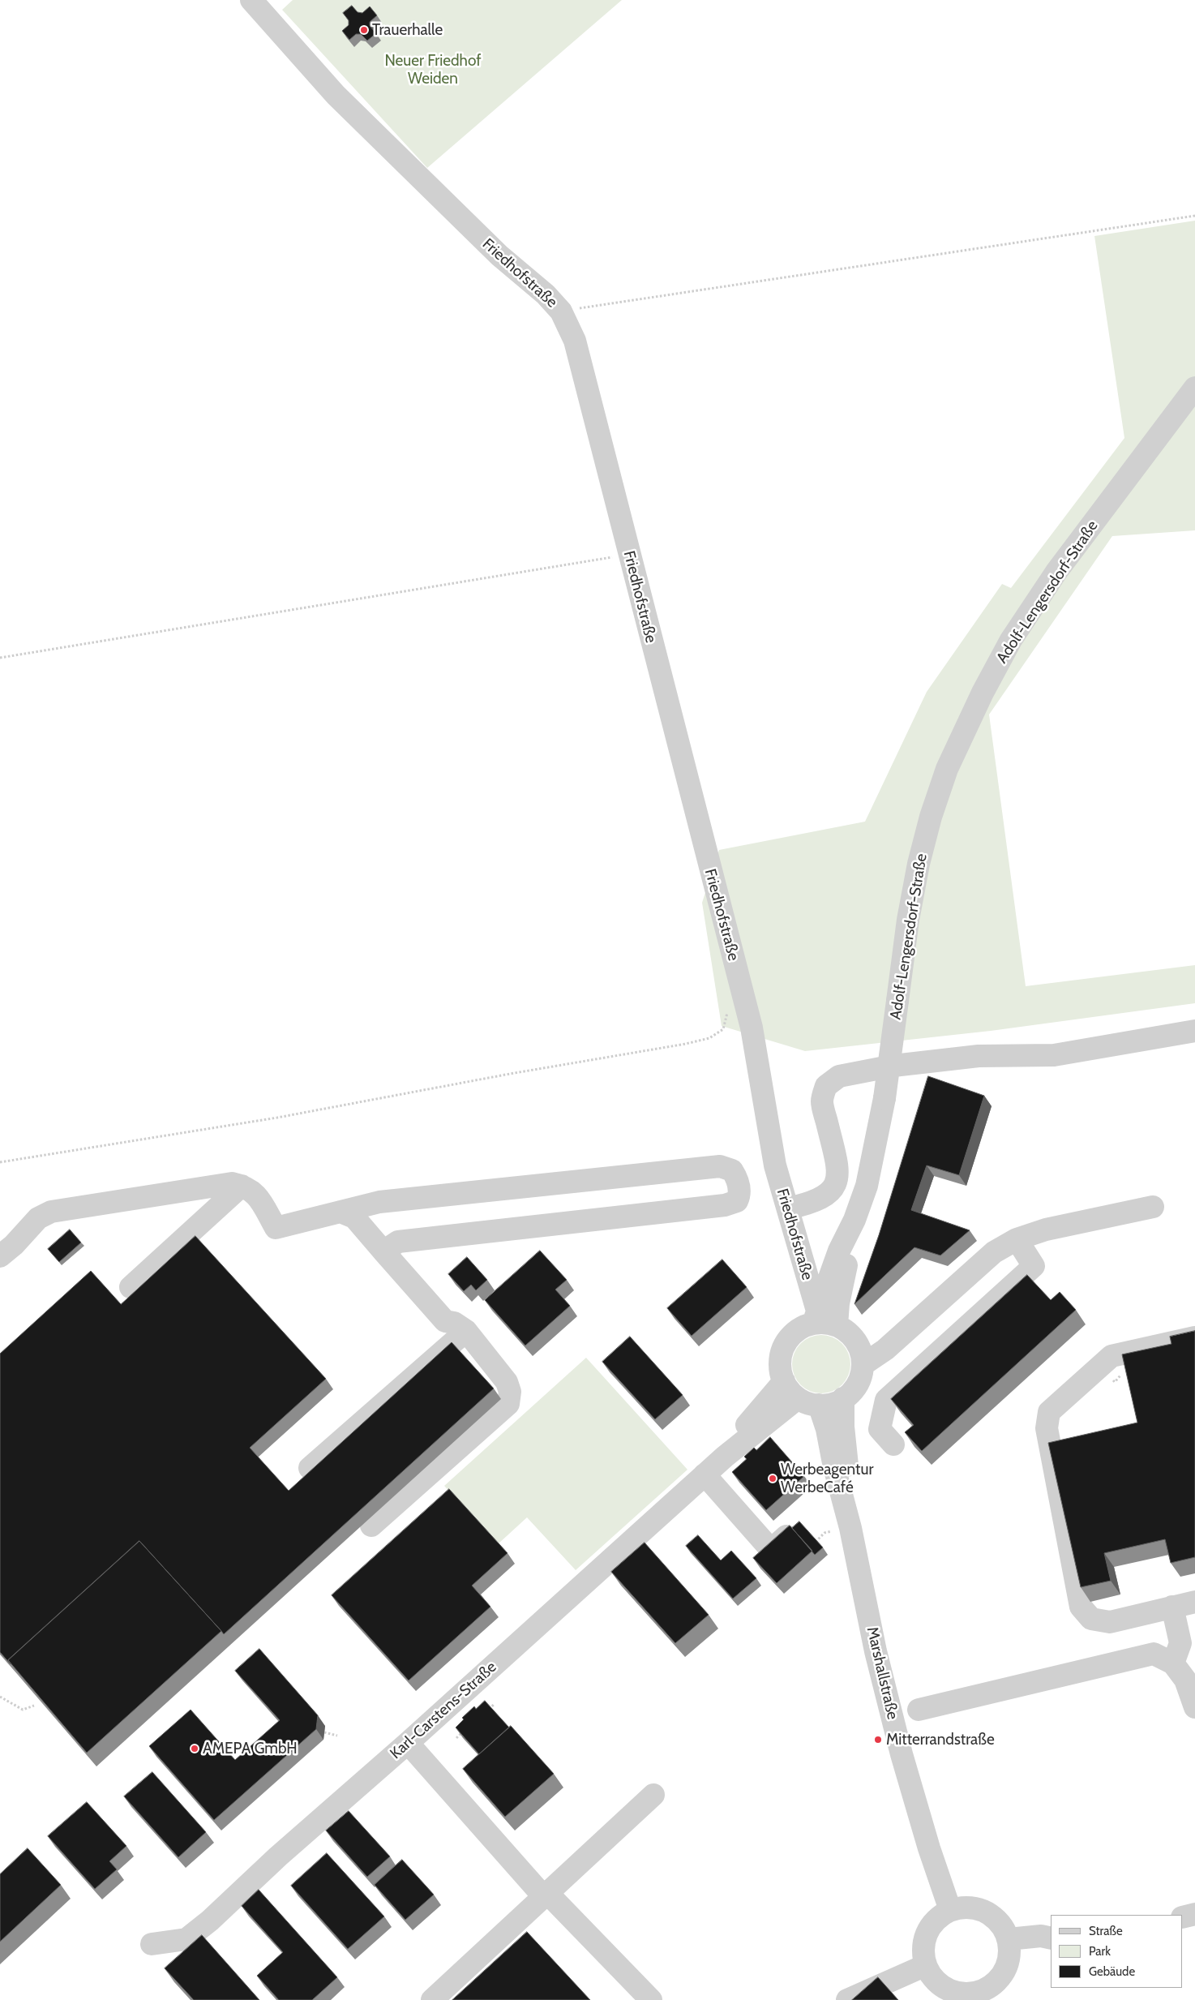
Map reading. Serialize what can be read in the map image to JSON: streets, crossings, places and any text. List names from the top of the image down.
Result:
{
  "streets": {
    "street": [
      "Friedhofstraße",
      "Adolf-Lengersdorf-Straße",
      "Marshallstraße",
      "Karl-Carstens-Straße"
    ]
  },
  "crossings": [
    ["Friedhofstraße", "Adolf-Lengersdorf-Straße"],
    ["Friedhofstraße", "Marshallstraße"],
    ["Friedhofstraße", "Karl-Carstens-Straße"],
    ["Adolf-Lengersdorf-Straße", "Marshallstraße"],
    ["Adolf-Lengersdorf-Straße", "Karl-Carstens-Straße"],
    ["Marshallstraße", "Karl-Carstens-Straße"]
  ],
  "parks": ["Neuer Friedhof Weiden"],
  "places": [
    "Trauerhalle",
    "Werbeagentur WerbeCafé",
    "Mitterrandstraße",
    "AMEPA GmbH"
  ],
  "legend": ["Straße", "Park", "Gebäude"]
}
